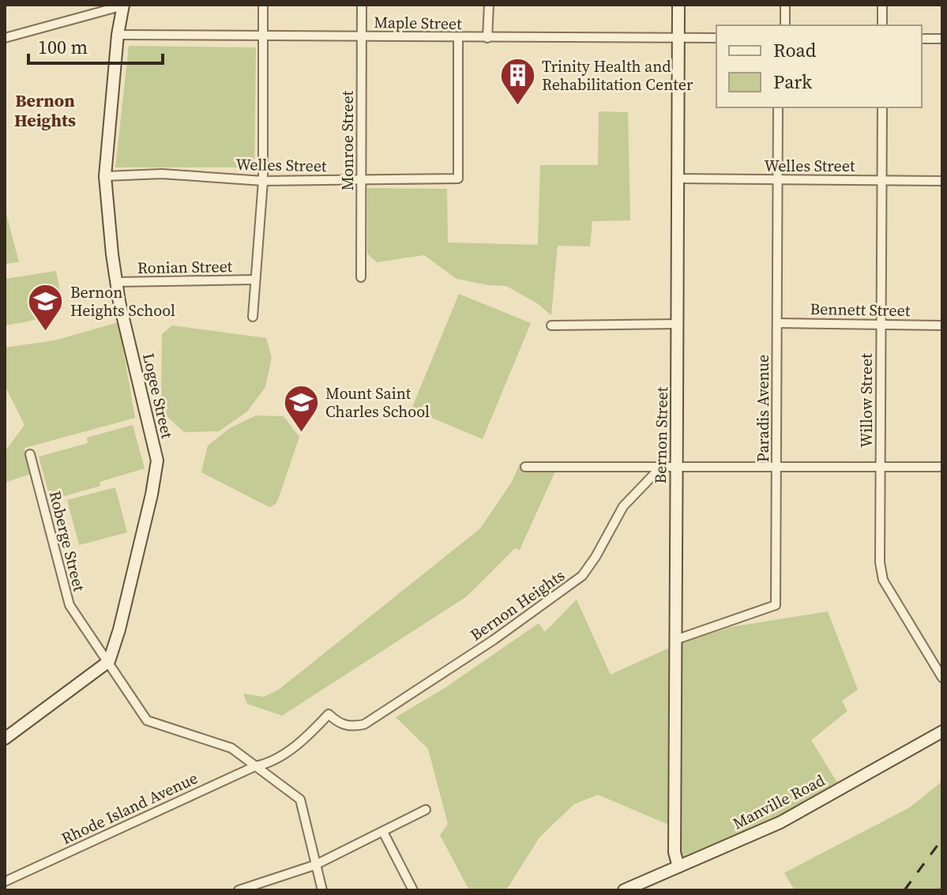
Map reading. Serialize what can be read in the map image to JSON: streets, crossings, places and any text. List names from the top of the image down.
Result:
{
  "streets": {
    "street": [
      "Maple Street",
      "Monroe Street",
      "Welles Street",
      "Ronian Street",
      "Bennett Street",
      "Logee Street",
      "Willow Street",
      "Paradis Avenue",
      "Bernon Street",
      "Roberge Street",
      "Bernon Heights",
      "Manville Road",
      "Rhode Island Avenue"
    ]
  },
  "crossings": [
    ["Maple Street", "Monroe Street"],
    ["Maple Street", "Welles Street"],
    ["Maple Street", "Logee Street"],
    ["Maple Street", "Bernon Street"],
    ["Monroe Street", "Welles Street"],
    ["Welles Street", "Logee Street"],
    ["Welles Street", "Willow Street"],
    ["Welles Street", "Paradis Avenue"],
    ["Welles Street", "Bernon Street"],
    ["Ronian Street", "Logee Street"],
    ["Bennett Street", "Willow Street"],
    ["Bennett Street", "Paradis Avenue"],
    ["Logee Street", "Roberge Street"],
    ["Paradis Avenue", "Bernon Street"],
    ["Bernon Street", "Manville Road"],
    ["Roberge Street", "Rhode Island Avenue"],
    ["Bernon Heights", "Rhode Island Avenue"]
  ],
  "districts": ["Bernon Heights"],
  "places": {
    "building": ["Trinity Health and Rehabilitation Center"],
    "school or university": ["Bernon Heights School", "Mount Saint Charles School"]
  },
  "legend": ["Road", "Park"],
  "scale_bar": "100 m"
}
